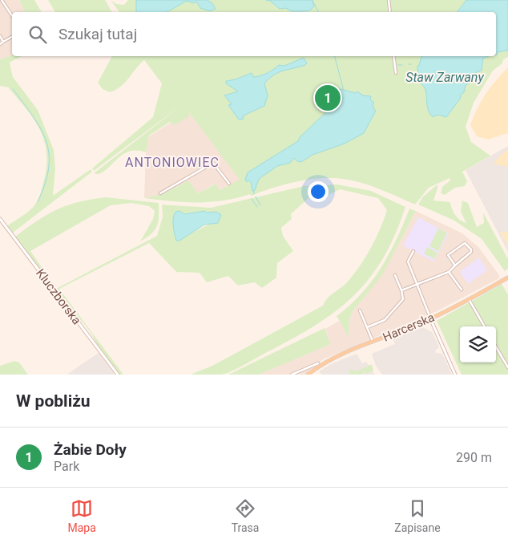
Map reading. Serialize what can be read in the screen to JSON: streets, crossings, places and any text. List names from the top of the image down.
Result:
{
  "streets": {
    "main road": ["Harcerska"],
    "street": ["Kluczborska"]
  },
  "districts": ["ANTONIOWIEC"],
  "water": ["Staw Zarwany"],
  "page": {
    "search": "Szukaj tutaj",
    "pins": "1",
    "heading": "W pobliżu",
    "list": [
      {
        "mark": "1",
        "name": "Żabie Doły",
        "note": "Park",
        "value": "290 m"
      }
    ],
    "nav": ["Mapa", "Trasa", "Zapisane"]
  }
}
